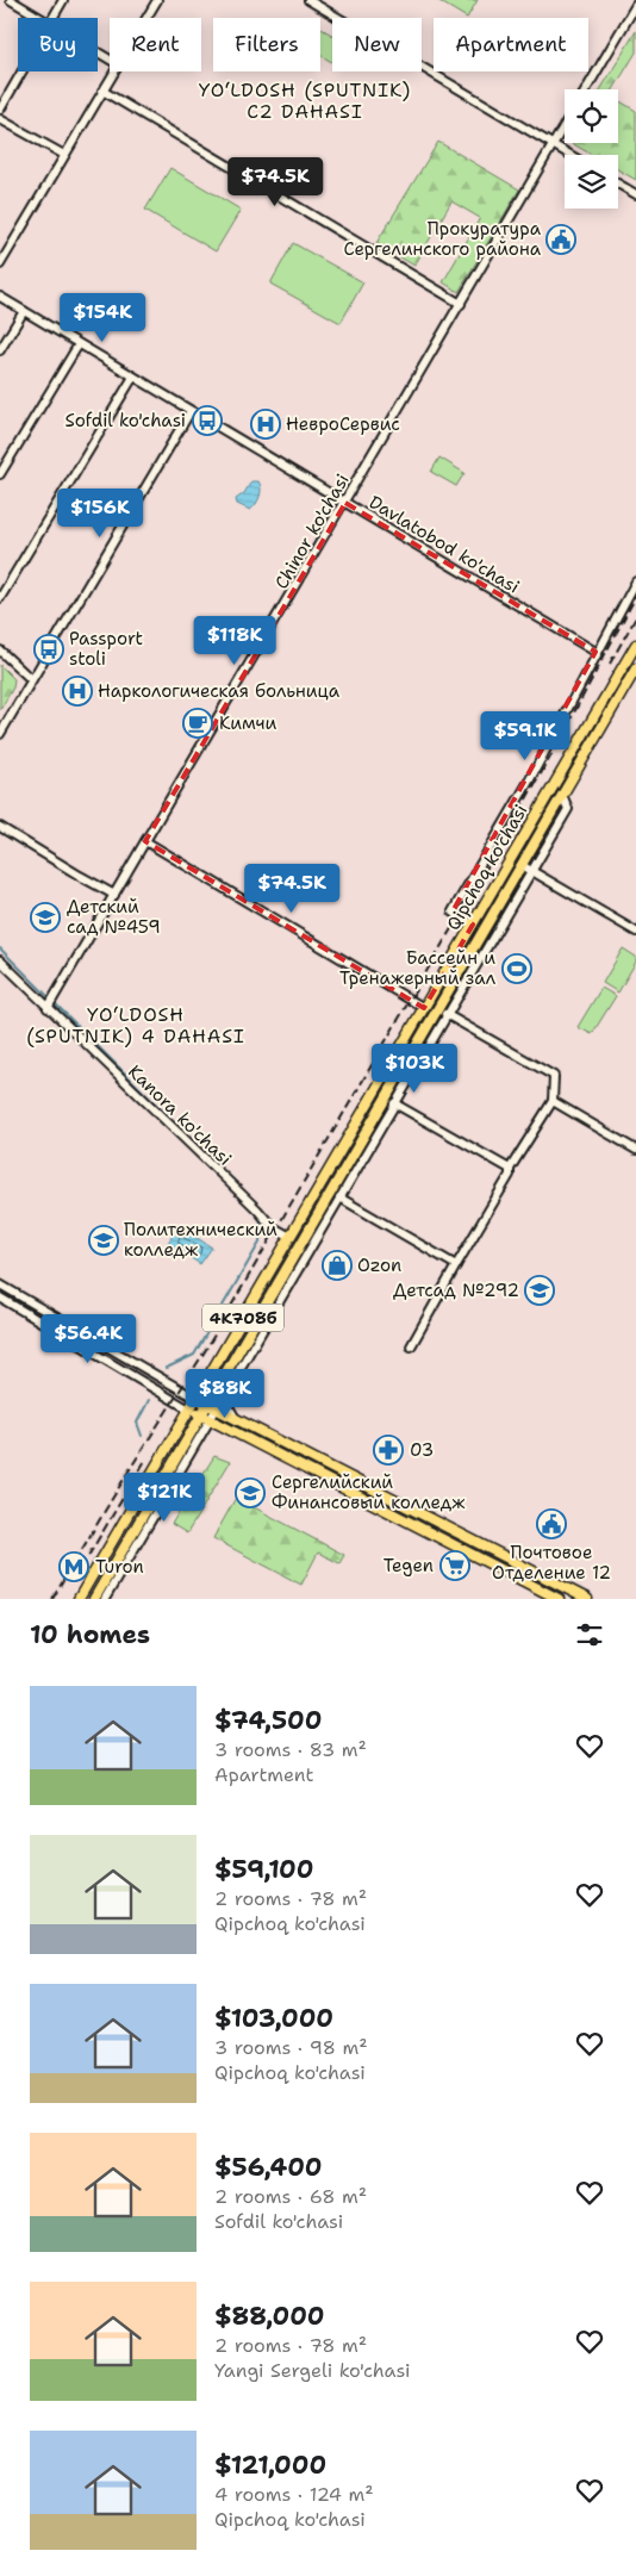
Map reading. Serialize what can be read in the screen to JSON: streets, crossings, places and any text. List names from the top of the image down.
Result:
{
  "streets": {
    "main road": ["Qipchoq ko'chasi", "4К708б"],
    "street": ["Chinor ko'chasi", "Davlatobod ko'chasi", "Kanora ko'chasi"]
  },
  "crossings": [
    ["Chinor ko'chasi", "Davlatobod ko'chasi"],
    ["Chinor ko'chasi", "Kanora ko'chasi"],
    ["Qipchoq ko'chasi", "Kanora ko'chasi"]
  ],
  "districts": ["YO‘LDOSH (SPUTNIK) C2 DAHASI", "YO‘LDOSH (SPUTNIK) 4 DAHASI"],
  "places": {
    "public building": ["Прокуратура Сергелинского района", "Почтовое Отделение 12"],
    "bus stop": ["Sofdil ko'chasi", "Passport stoli"],
    "hospital": ["НевроСервис", "Наркологическая больница"],
    "cafe": ["Кимчи"],
    "school or university": [
      "Детский сад №459",
      "Политехнический колледж",
      "Детсад №292",
      "Сергелийский Финансовый колледж"
    ],
    "sports": ["Бассейн и Тренажерный зал"],
    "shop": ["Ozon"],
    "pharmacy": ["03"],
    "supermarket": ["Tegen"],
    "metro station": ["Turon"]
  },
  "page": {
    "chip": [
      "Buy",
      "Rent",
      "Filters",
      "New",
      "Apartment"
    ],
    "price": [
      "$74.5K",
      "$154K",
      "$156K",
      "$118K",
      "$59.1K",
      "$74.5K",
      "$103K",
      "$56.4K",
      "$88K",
      "$121K"
    ],
    "heading": "10 homes",
    "list": [
      {
        "name": "$74,500",
        "note": "3 rooms · 83 m² · Apartment"
      },
      {
        "name": "$59,100",
        "note": "2 rooms · 78 m² · Qipchoq ko'chasi"
      },
      {
        "name": "$103,000",
        "note": "3 rooms · 98 m² · Qipchoq ko'chasi"
      },
      {
        "name": "$56,400",
        "note": "2 rooms · 68 m² · Sofdil ko'chasi"
      },
      {
        "name": "$88,000",
        "note": "2 rooms · 78 m² · Yangi Sergeli ko'chasi"
      },
      {
        "name": "$121,000",
        "note": "4 rooms · 124 m² · Qipchoq ko'chasi"
      }
    ]
  }
}
